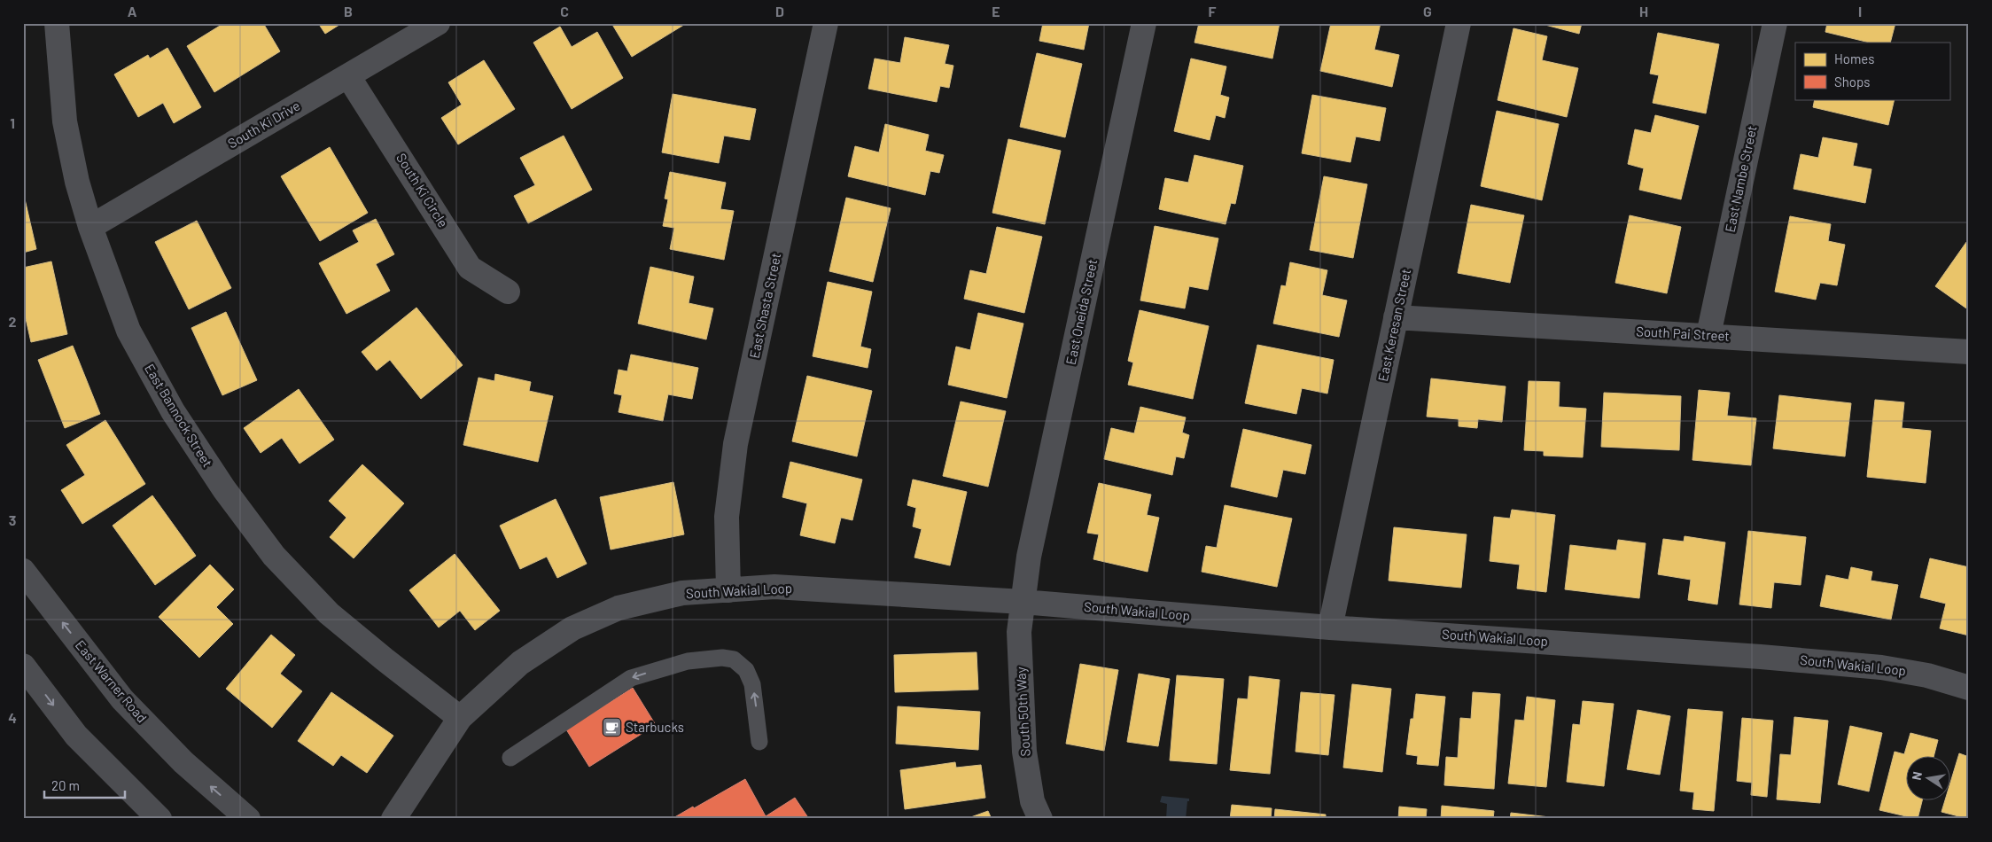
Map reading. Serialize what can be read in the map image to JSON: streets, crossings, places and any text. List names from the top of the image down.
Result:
{
  "streets": {
    "main road": ["East Warner Road"],
    "street": [
      "South Ki Drive",
      "East Nambe Street",
      "South Ki Circle",
      "East Shasta Street",
      "East Oneida Street",
      "East Keresan Street",
      "South Pai Street",
      "East Bannock Street",
      "South Wakial Loop",
      "South 50th Way"
    ]
  },
  "crossings": [
    ["South Ki Drive", "South Ki Circle"],
    ["South Ki Drive", "East Bannock Street"],
    ["East Nambe Street", "South Pai Street"],
    ["East Shasta Street", "South Wakial Loop"],
    ["East Oneida Street", "South Wakial Loop"],
    ["East Oneida Street", "South 50th Way"],
    ["East Keresan Street", "South Pai Street"],
    ["East Keresan Street", "South Wakial Loop"],
    ["East Bannock Street", "South Wakial Loop"],
    ["South Wakial Loop", "South 50th Way"]
  ],
  "places": {
    "cafe": ["Starbucks"]
  },
  "legend": ["Homes", "Shops"],
  "scale_bar": "20 m",
  "north": "left",
  "grid": {
    "columns": [
      "A",
      "B",
      "C",
      "D",
      "E",
      "F",
      "G",
      "H",
      "I"
    ],
    "rows": [
      "1",
      "2",
      "3",
      "4"
    ]
  }
}
